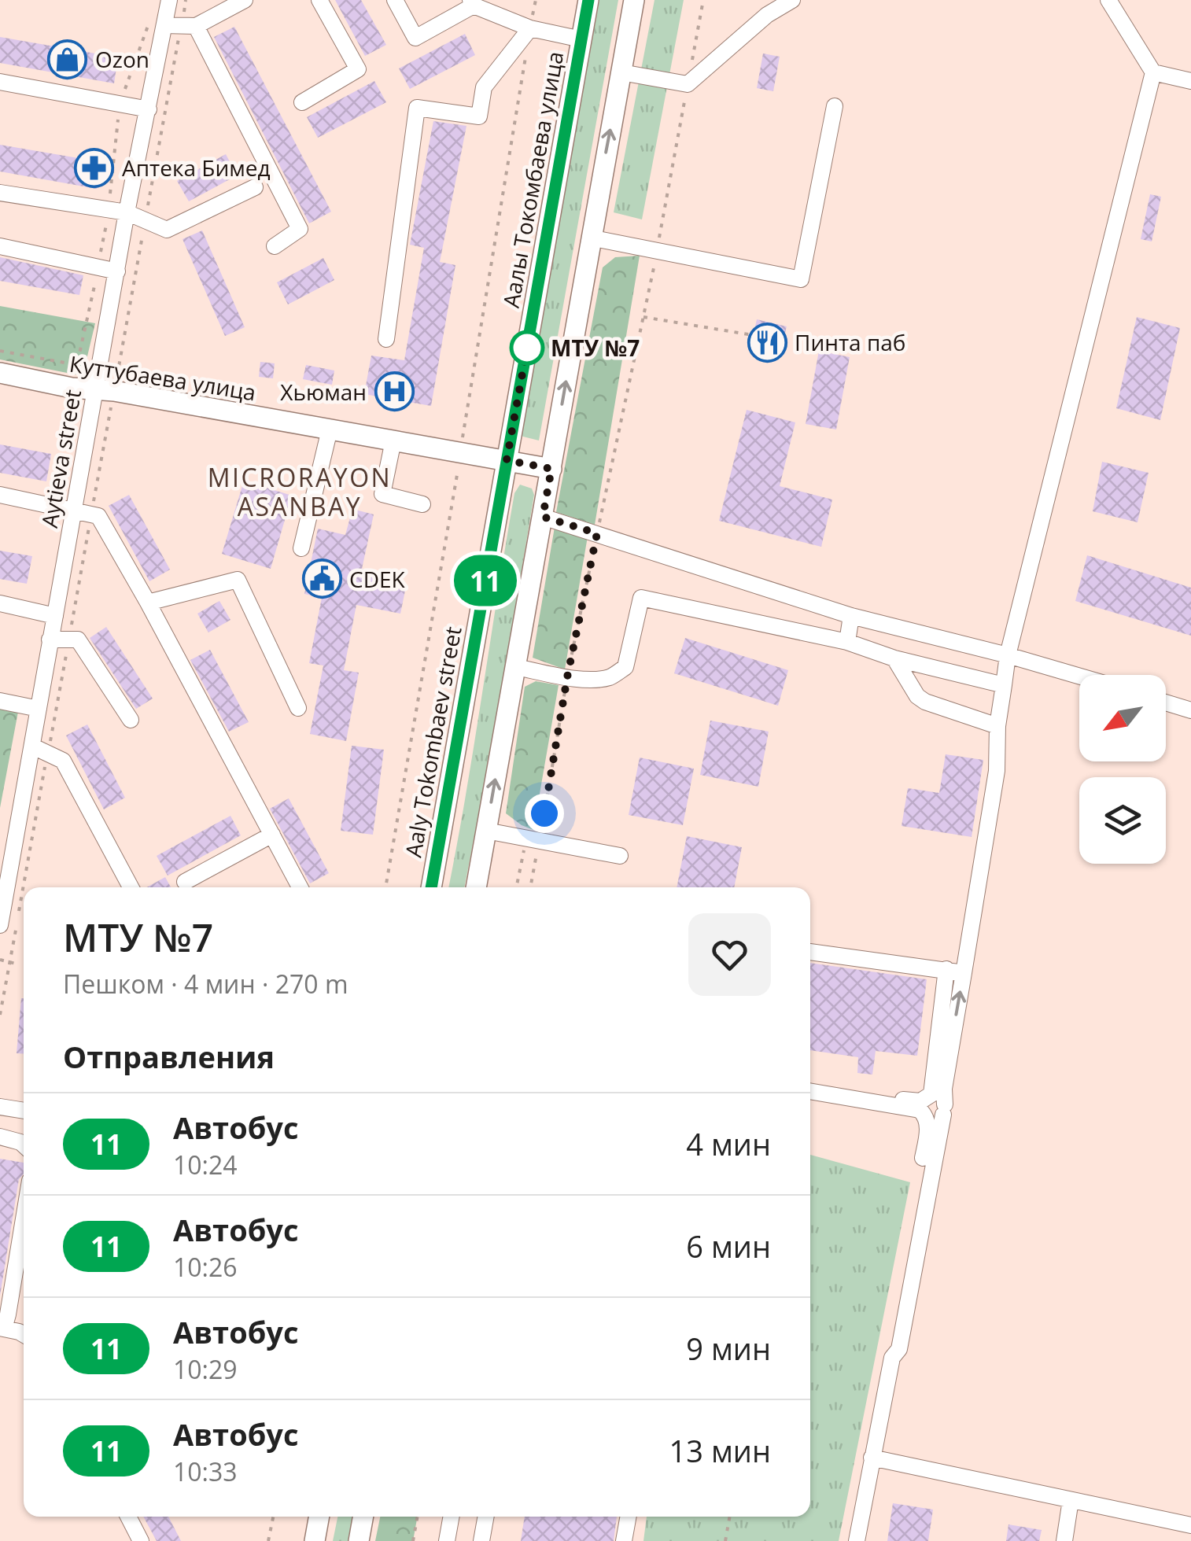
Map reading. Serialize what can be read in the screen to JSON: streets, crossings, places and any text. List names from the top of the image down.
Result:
{
  "streets": {
    "main road": ["Аалы Токомбаева улица", "Куттубаева улица", "Aaly Tokombaev street"],
    "street": ["Aytieva street"]
  },
  "crossings": [
    ["Аалы Токомбаева улица", "Куттубаева улица"],
    ["Аалы Токомбаева улица", "Aaly Tokombaev street"],
    ["Куттубаева улица", "Aytieva street"],
    ["Куттубаева улица", "Aaly Tokombaev street"]
  ],
  "districts": ["MICRORAYON ASANBAY"],
  "places": {
    "shop": ["Ozon"],
    "pharmacy": ["Аптека Бимед"],
    "restaurant": ["Пинта паб"],
    "other": ["МТУ №7"],
    "hospital": ["Хьюман"],
    "public building": ["CDEK"]
  },
  "lines": ["bus line 11"],
  "north": "bottom left",
  "page": {
    "on_map": "11",
    "heading": [
      ["МТУ №7", "Пешком · 4 мин · 270 m"],
      "Отправления"
    ],
    "list": [
      {
        "mark": "11",
        "name": "Автобус",
        "note": "10:24",
        "value": "4 мин"
      },
      {
        "mark": "11",
        "name": "Автобус",
        "note": "10:26",
        "value": "6 мин"
      },
      {
        "mark": "11",
        "name": "Автобус",
        "note": "10:29",
        "value": "9 мин"
      },
      {
        "mark": "11",
        "name": "Автобус",
        "note": "10:33",
        "value": "13 мин"
      }
    ]
  }
}
